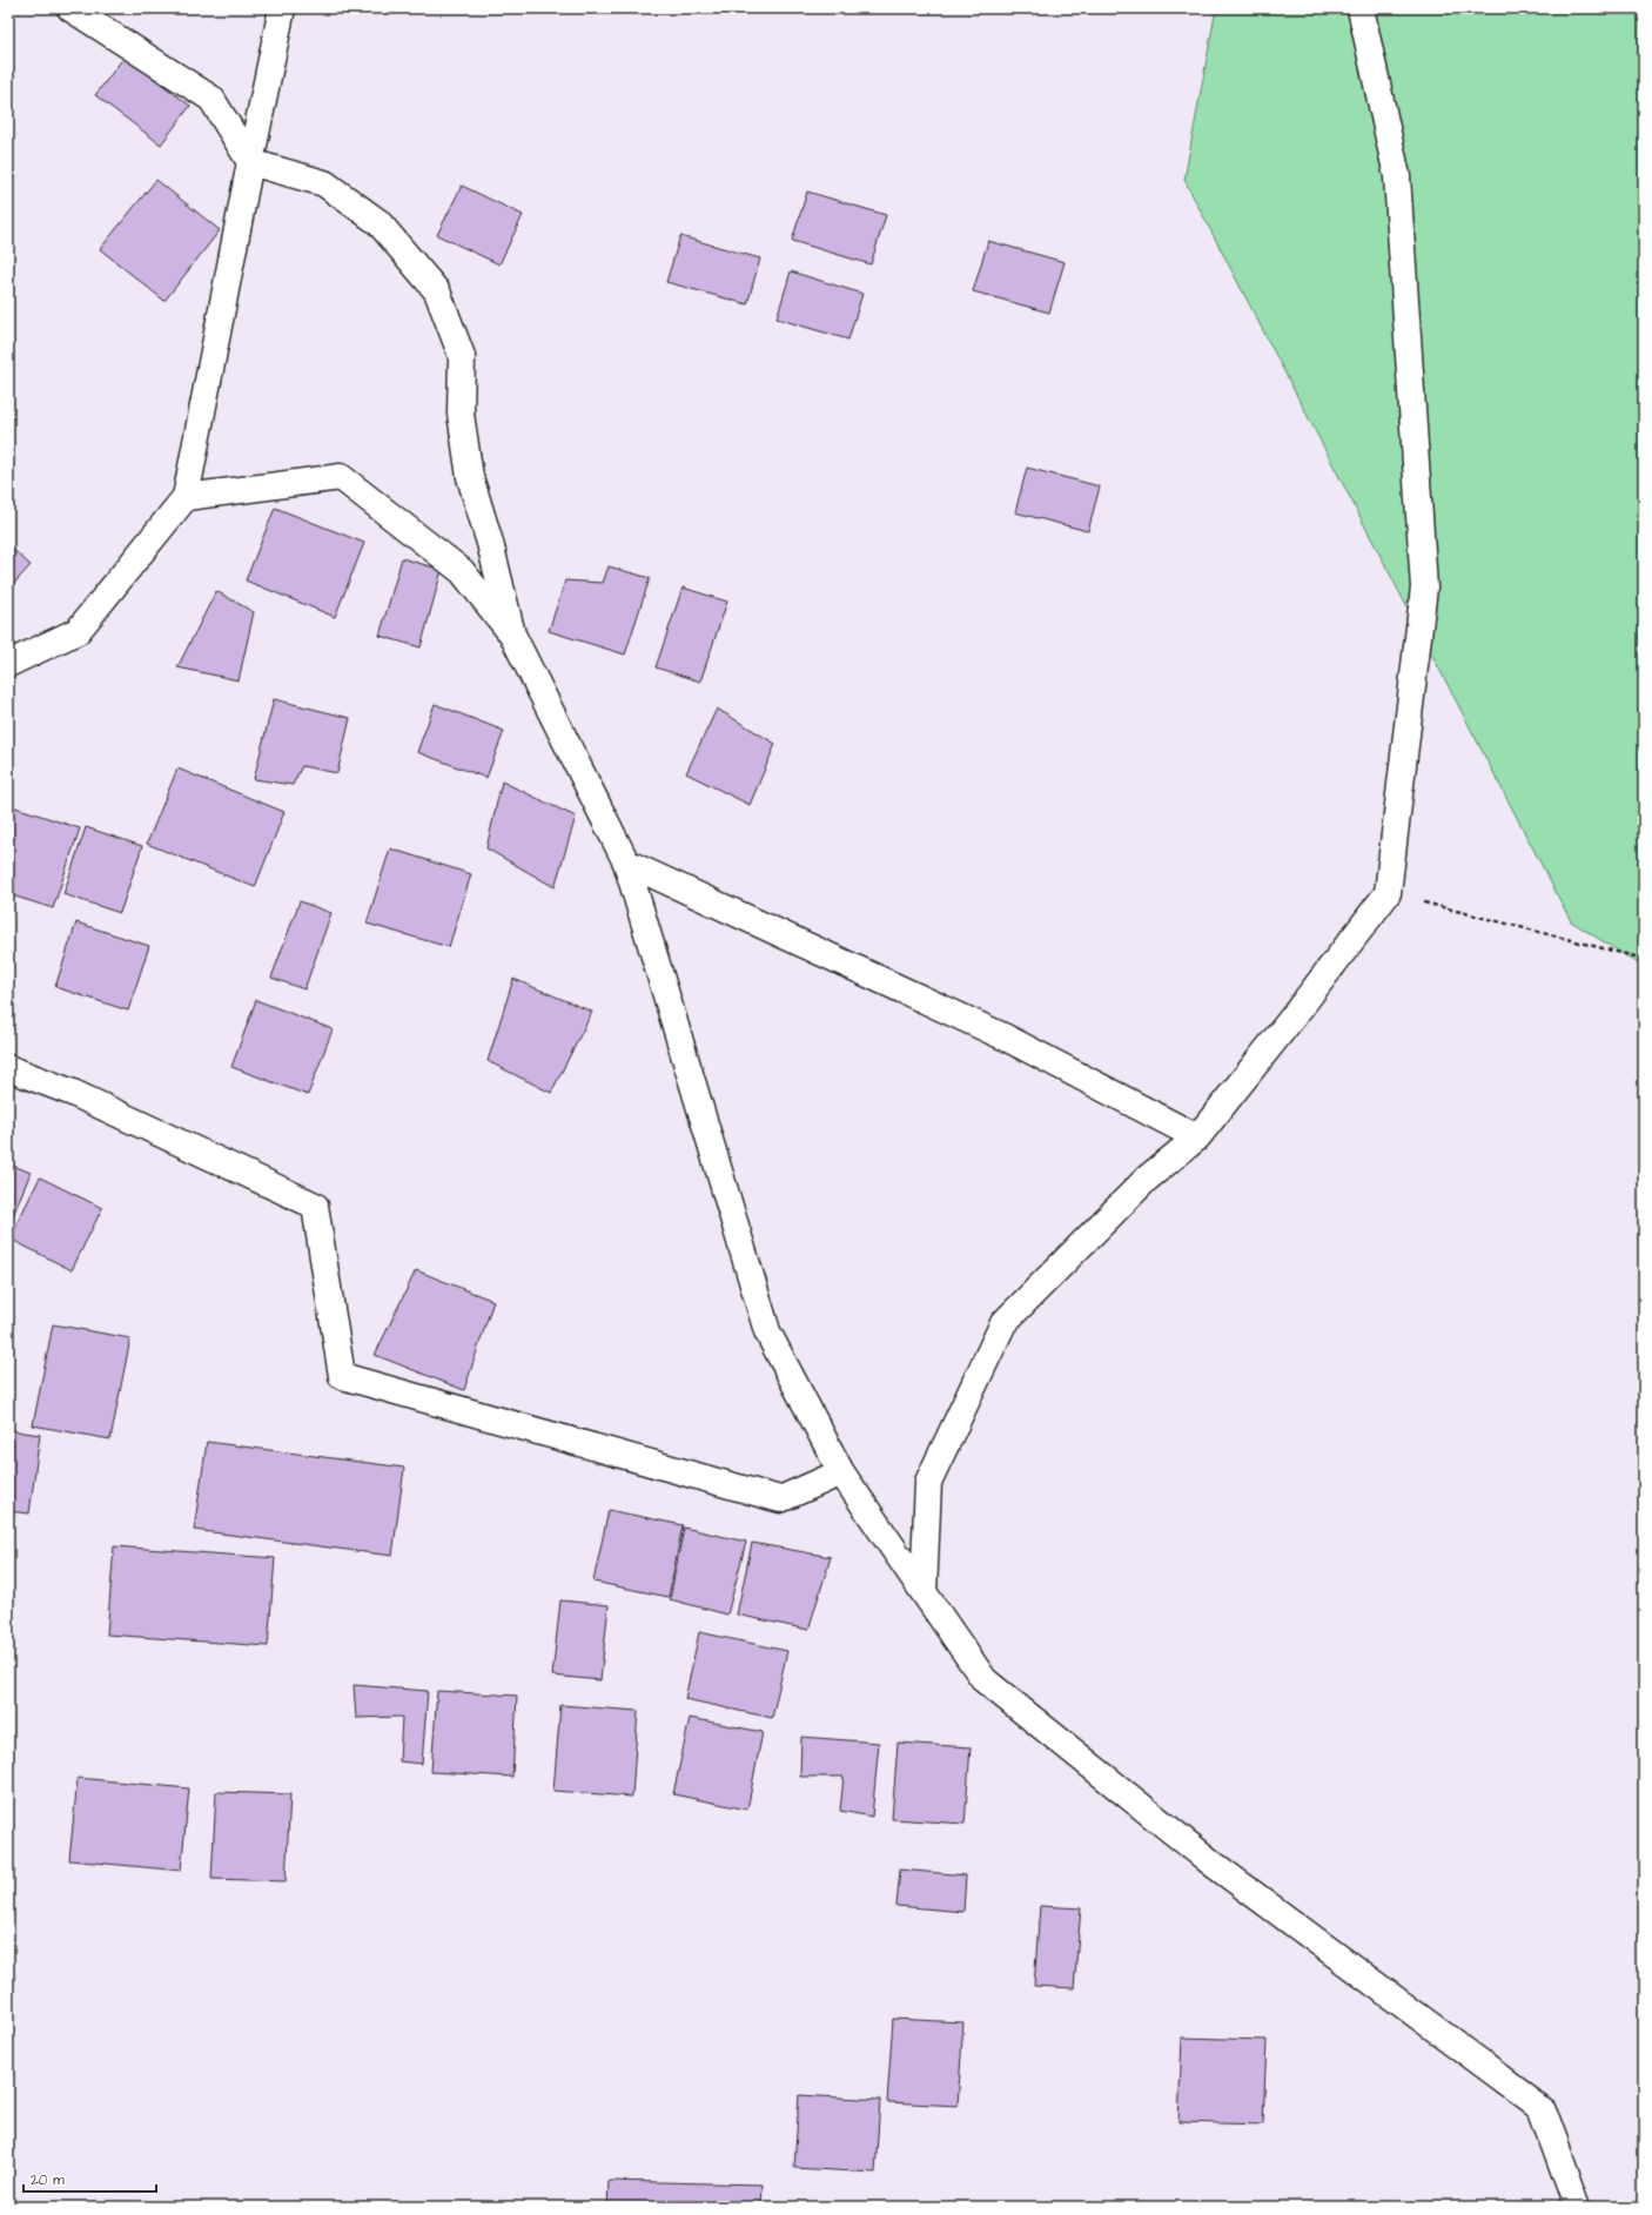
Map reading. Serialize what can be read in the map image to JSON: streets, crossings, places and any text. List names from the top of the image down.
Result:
{
  "scale_bar": "20 m"
}
